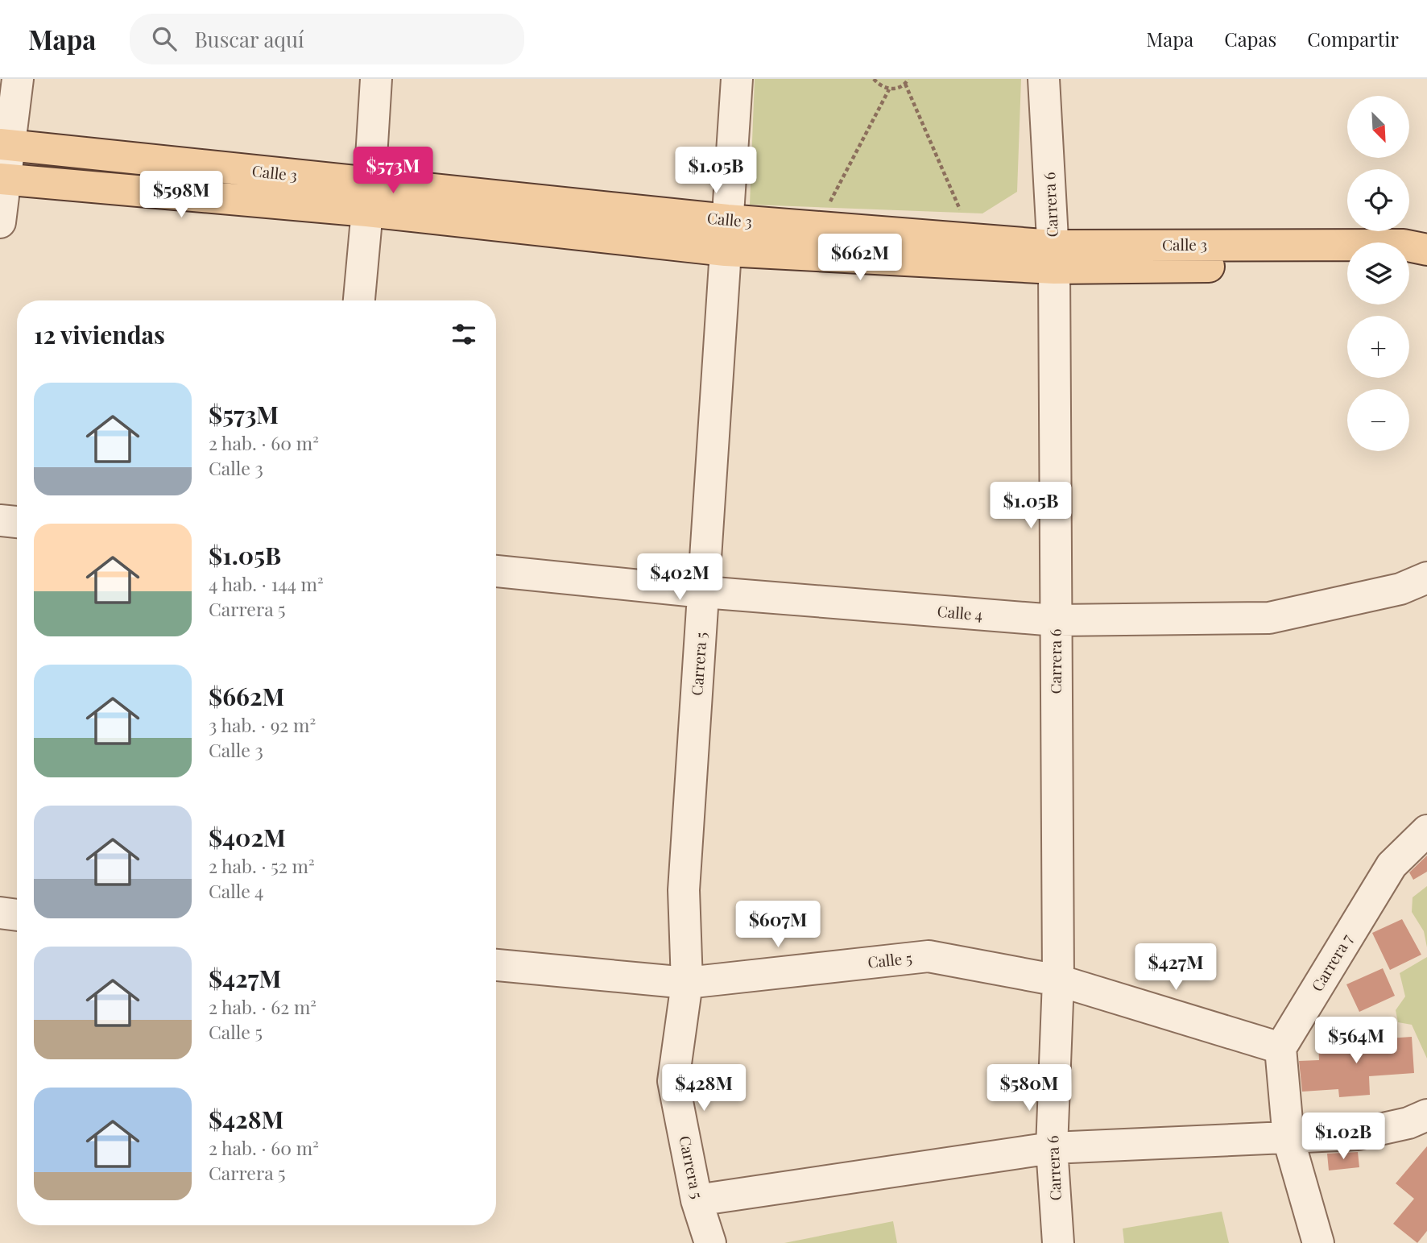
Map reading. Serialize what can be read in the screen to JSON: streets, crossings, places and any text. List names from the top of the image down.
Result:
{
  "streets": {
    "main road": ["Calle 3"],
    "street": [
      "Carrera 6",
      "Calle 4",
      "Carrera 5",
      "Calle 5",
      "Carrera 7"
    ]
  },
  "crossings": [
    ["Calle 3", "Carrera 6"],
    ["Calle 3", "Carrera 5"],
    ["Carrera 6", "Calle 4"],
    ["Carrera 6", "Calle 5"],
    ["Calle 4", "Carrera 5"],
    ["Carrera 5", "Calle 5"],
    ["Calle 5", "Carrera 7"]
  ],
  "north": "bottom right",
  "page": {
    "header": "Mapa",
    "search": "Buscar aquí",
    "nav": ["Mapa", "Capas", "Compartir"],
    "map_buttons": ["+", "−"],
    "price": [
      "$573M",
      "$1.05B",
      "$598M",
      "$662M",
      "$1.05B",
      "$402M",
      "$607M",
      "$427M",
      "$564M",
      "$428M",
      "$580M",
      "$1.02B"
    ],
    "heading": "12 viviendas",
    "list": [
      {
        "name": "$573M",
        "note": "2 hab. · 60 m² · Calle 3"
      },
      {
        "name": "$1.05B",
        "note": "4 hab. · 144 m² · Carrera 5"
      },
      {
        "name": "$662M",
        "note": "3 hab. · 92 m² · Calle 3"
      },
      {
        "name": "$402M",
        "note": "2 hab. · 52 m² · Calle 4"
      },
      {
        "name": "$427M",
        "note": "2 hab. · 62 m² · Calle 5"
      },
      {
        "name": "$428M",
        "note": "2 hab. · 60 m² · Carrera 5"
      }
    ]
  }
}
